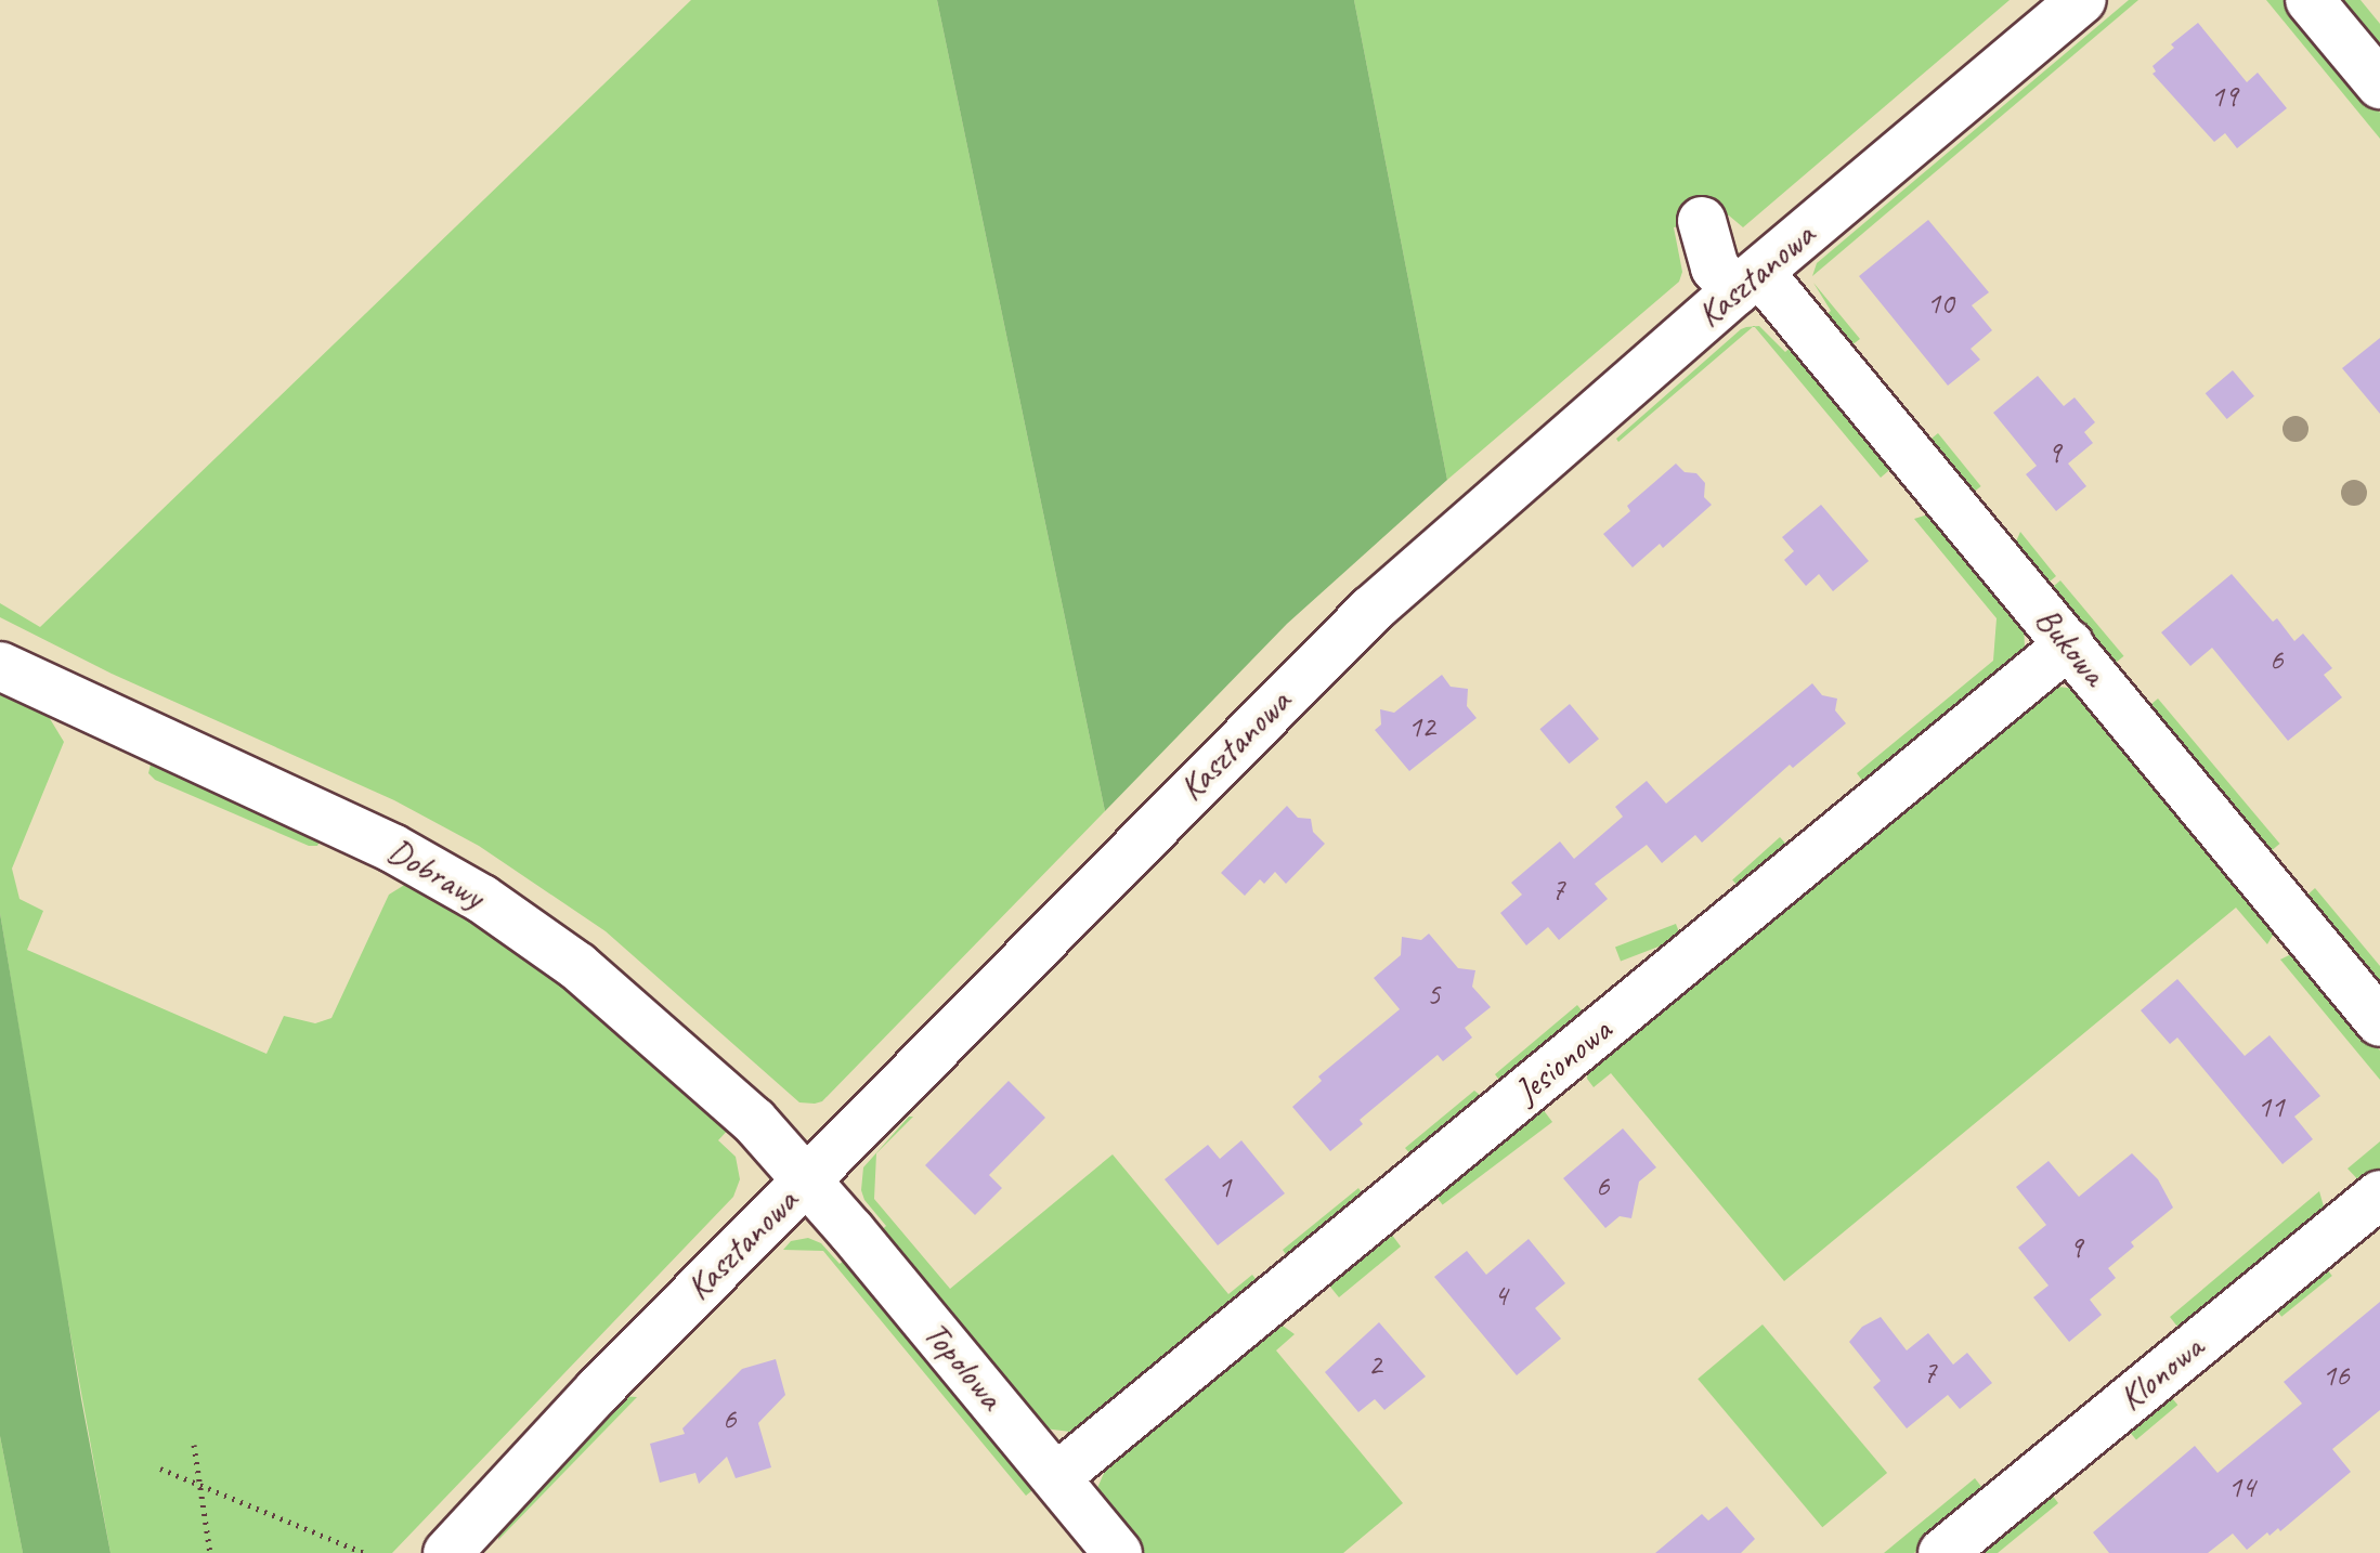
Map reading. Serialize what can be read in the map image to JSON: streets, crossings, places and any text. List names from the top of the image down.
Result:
{
  "streets": {
    "street": [
      "Kasztanowa",
      "Bukowa",
      "Dobrawy",
      "Jesionowa",
      "Topolowa",
      "Klonowa"
    ]
  },
  "crossings": [
    ["Kasztanowa", "Bukowa"],
    ["Kasztanowa", "Dobrawy"],
    ["Kasztanowa", "Topolowa"],
    ["Bukowa", "Jesionowa"],
    ["Dobrawy", "Topolowa"],
    ["Jesionowa", "Topolowa"]
  ],
  "house_numbers": [
    "19",
    "10",
    "9",
    "6",
    "12",
    "7",
    "5",
    "11",
    "6",
    "1",
    "9",
    "4",
    "2",
    "7",
    "16",
    "6",
    "14"
  ]
}
